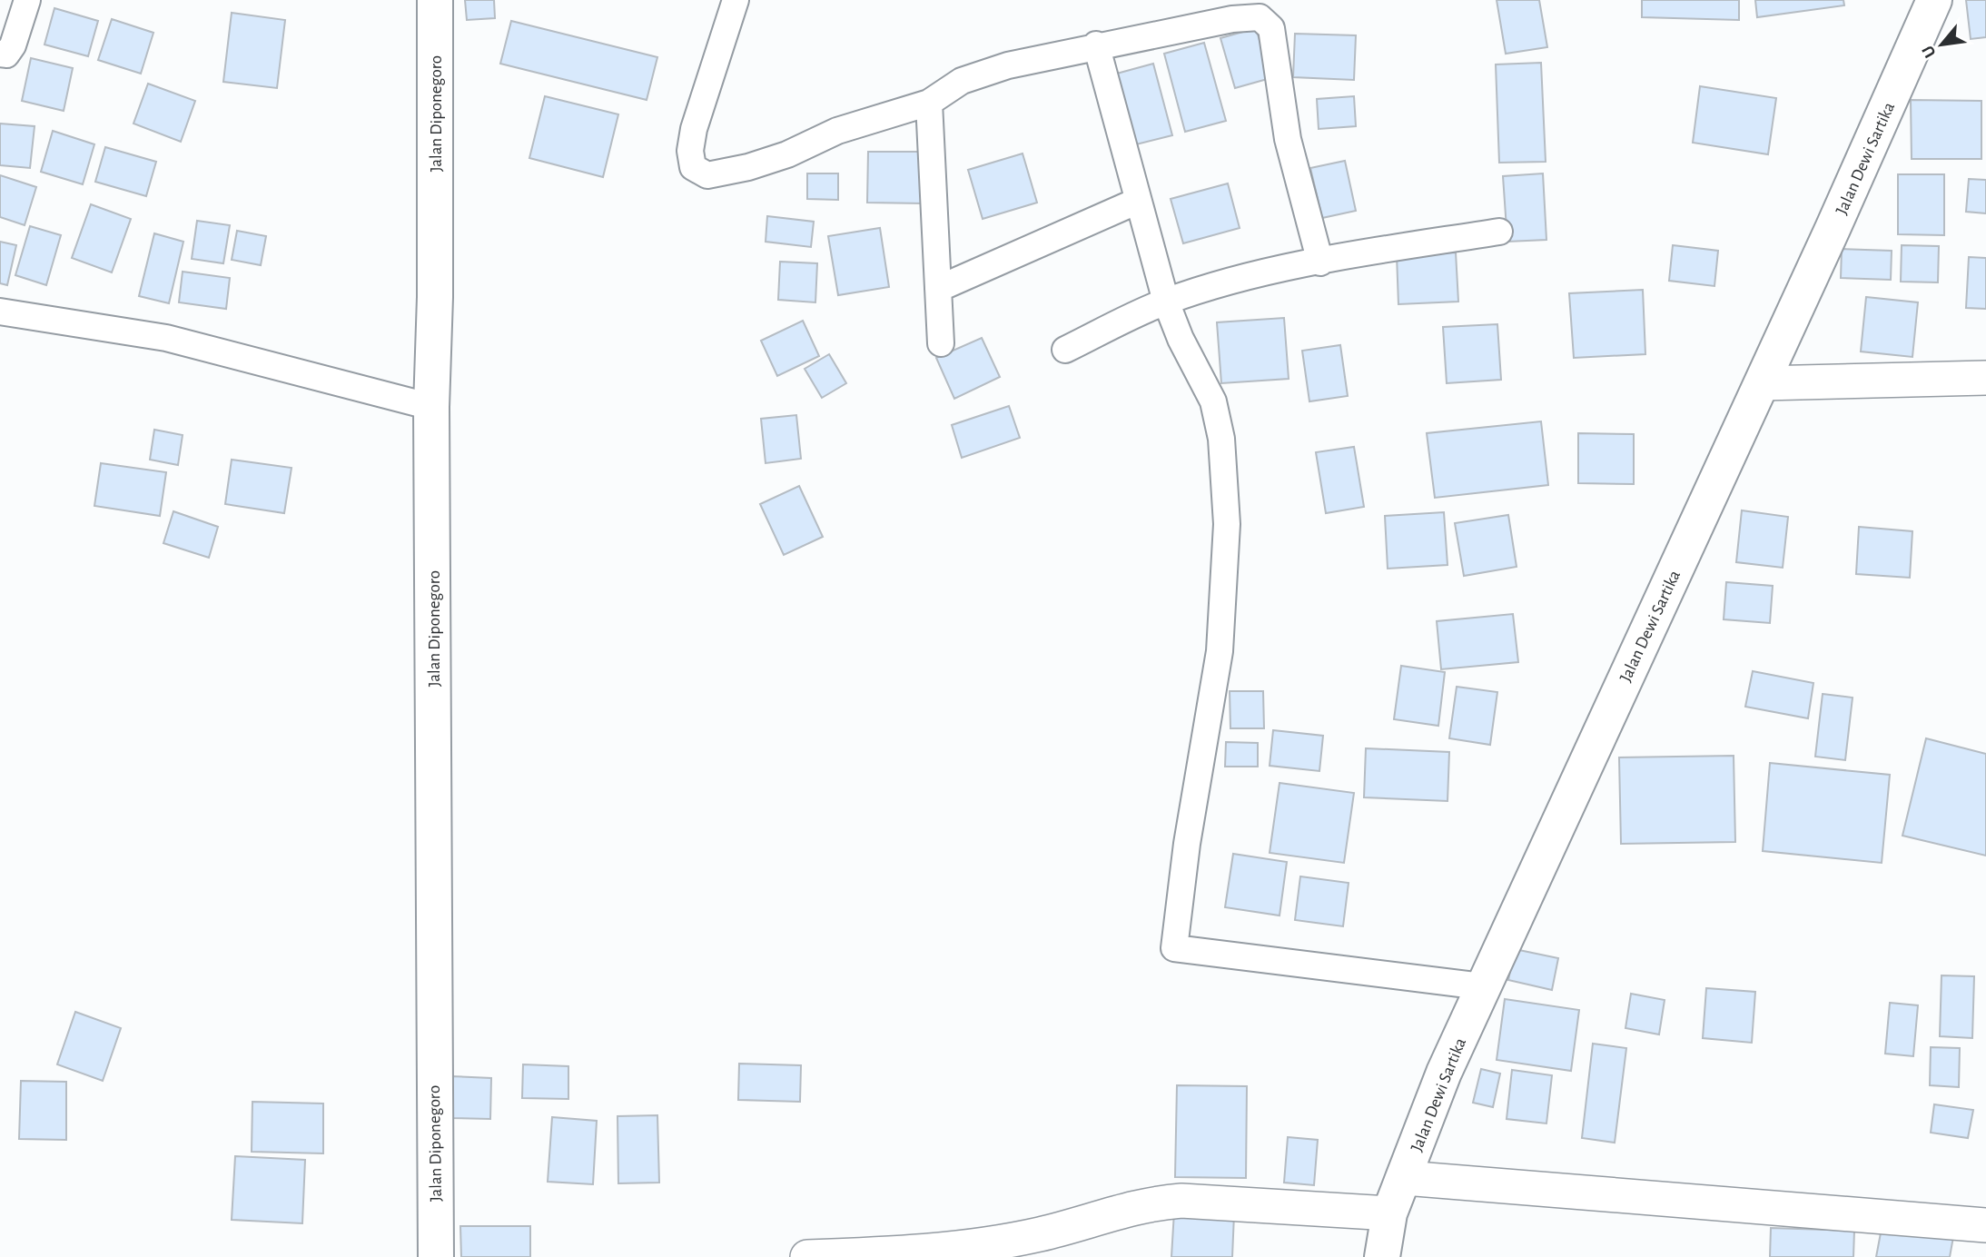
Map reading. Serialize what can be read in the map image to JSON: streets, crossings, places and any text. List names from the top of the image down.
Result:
{
  "streets": {
    "street": ["Jalan Diponegoro", "Jalan Dewi Sartika"]
  },
  "north": "bottom left"
}
